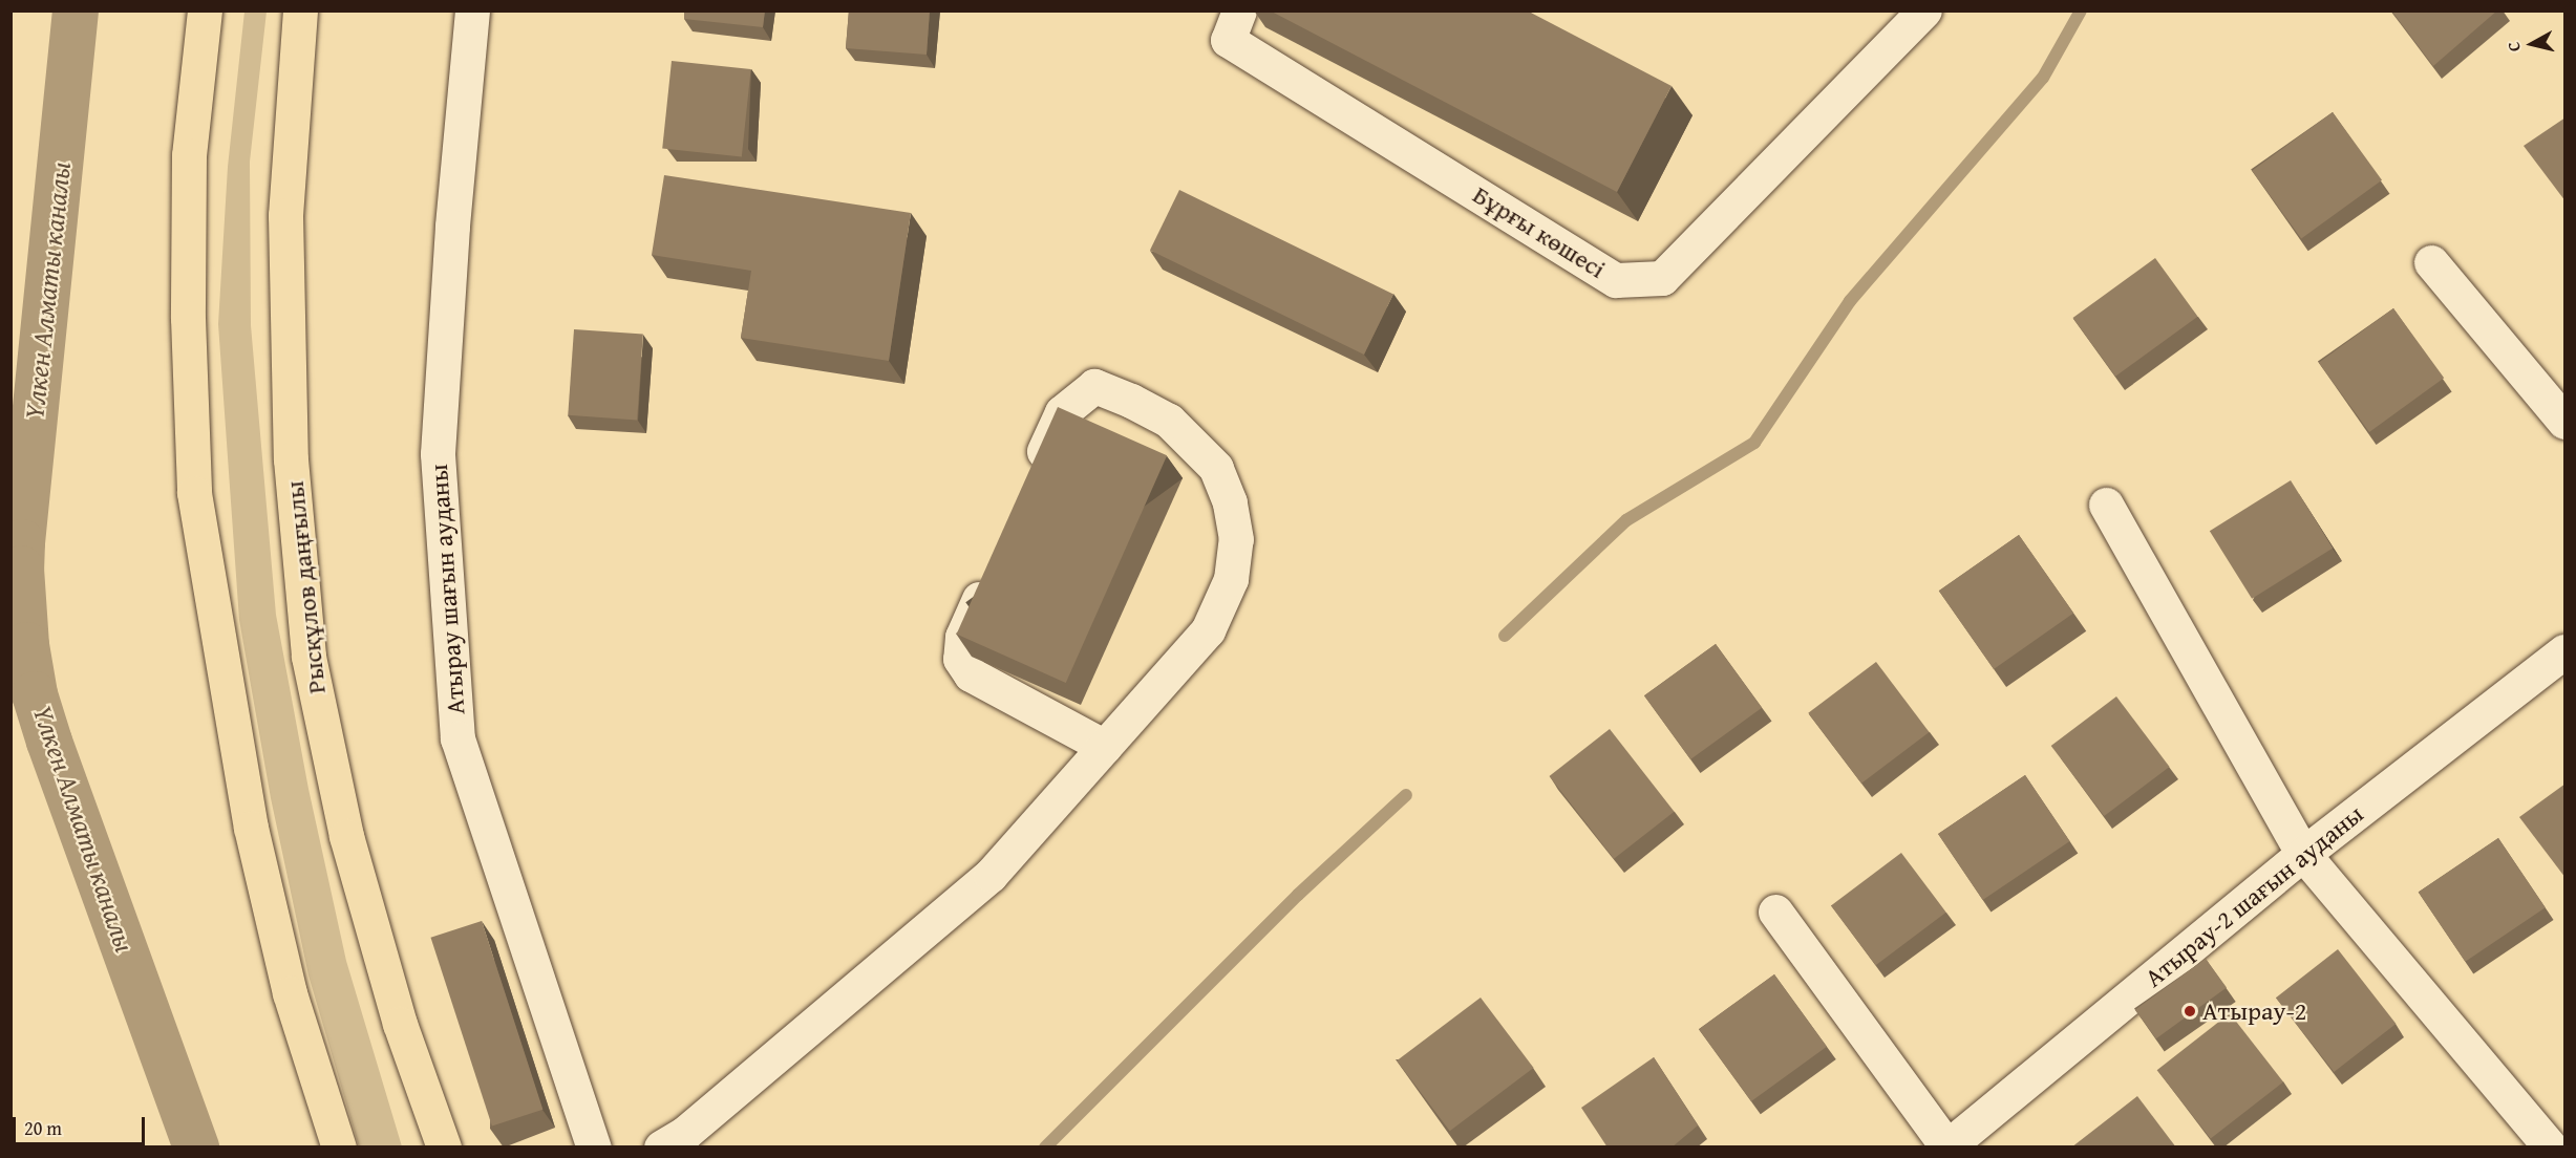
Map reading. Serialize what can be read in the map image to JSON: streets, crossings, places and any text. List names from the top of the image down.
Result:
{
  "streets": {
    "main road": ["Рысқұлов даңғылы"],
    "street": ["Бұрғы көшесі", "Атырау шағын ауданы", "Атырау-2 шағын ауданы"]
  },
  "water": ["Үлкен Алматы каналы"],
  "places": ["Атырау-2"],
  "scale_bar": "20 m",
  "north": "left"
}
